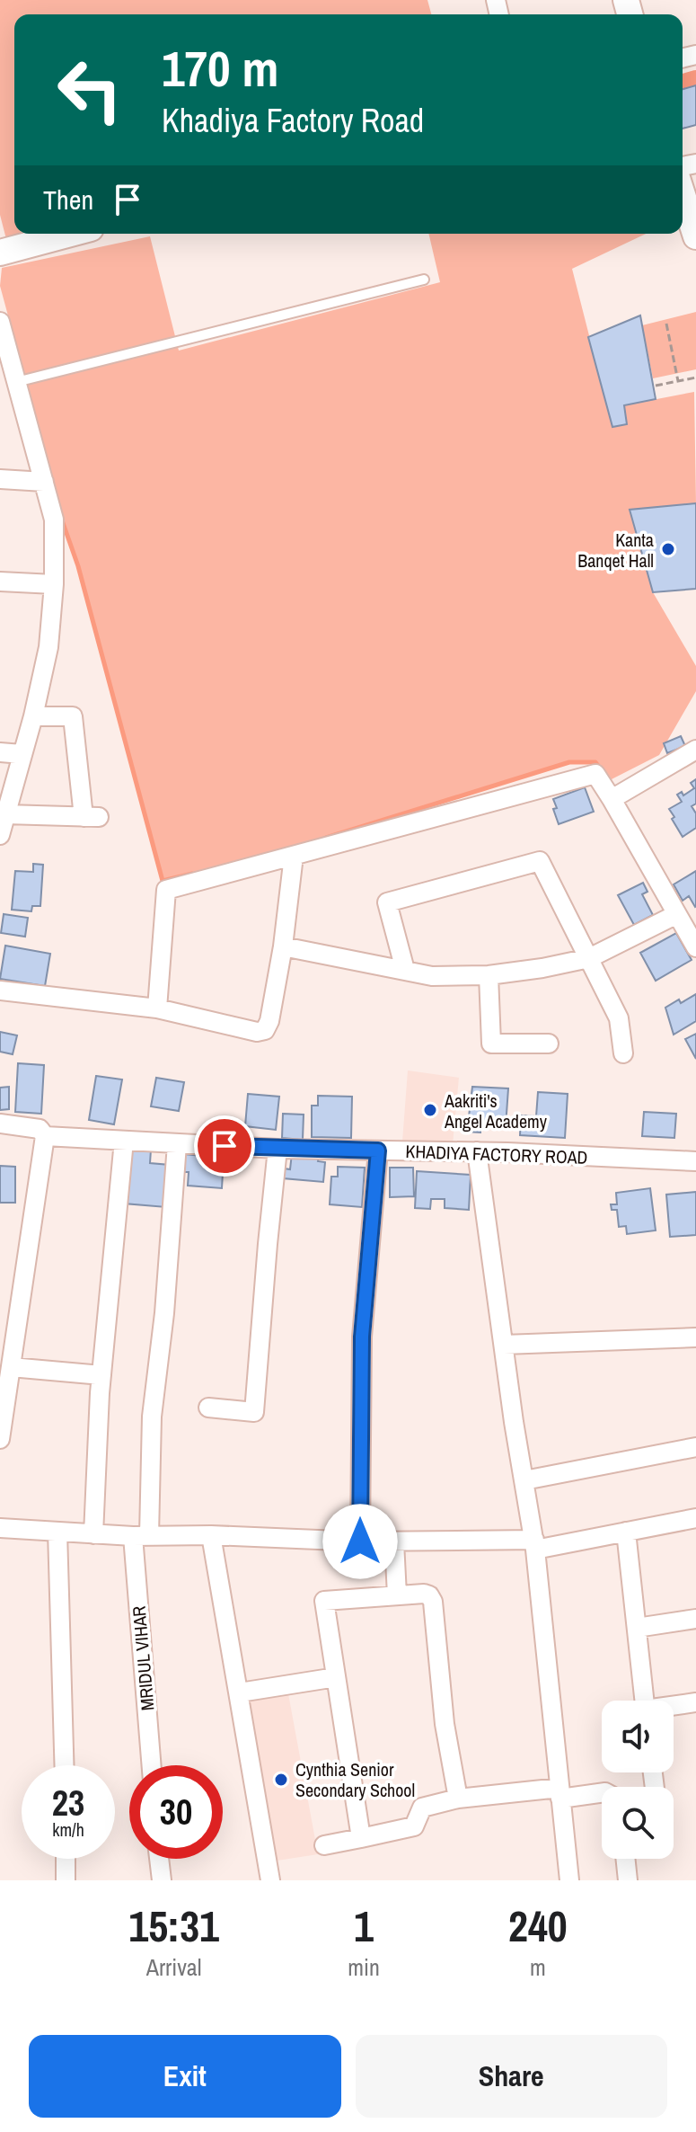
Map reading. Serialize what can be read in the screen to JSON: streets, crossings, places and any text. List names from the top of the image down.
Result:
{
  "streets": {
    "street": ["KHADIYA FACTORY ROAD", "MRIDUL VIHAR"]
  },
  "crossings": [
    ["KHADIYA FACTORY ROAD", "MRIDUL VIHAR"]
  ],
  "places": ["Kanta Banqet Hall", "Aakriti's Angel Academy", "Cynthia Senior Secondary School"],
  "page": {
    "turn": ["170 m", "Khadiya Factory Road"],
    "then": "Then",
    "speed": "23 km/h",
    "limit": "30",
    "eta": [
      "15:31",
      "Arrival",
      "1",
      "min",
      "240",
      "m"
    ],
    "buttons": ["Exit", "Share"]
  }
}
